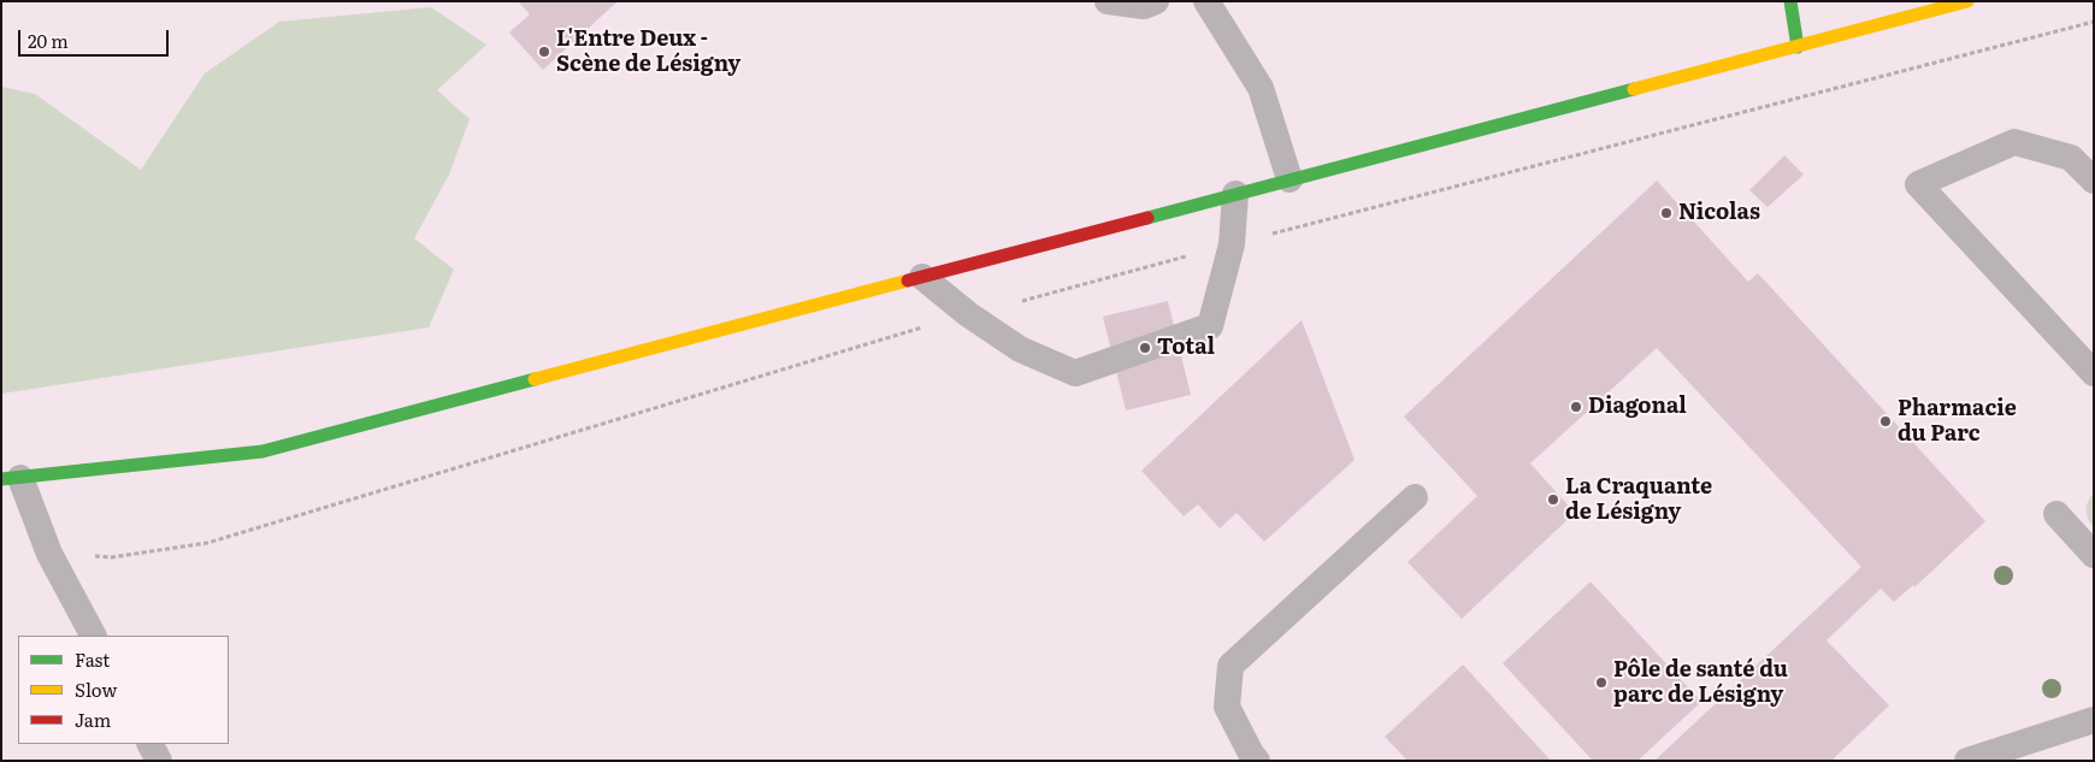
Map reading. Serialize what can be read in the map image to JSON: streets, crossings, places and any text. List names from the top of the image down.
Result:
{
  "places": [
    "L'Entre Deux - Scène de Lésigny",
    "Nicolas",
    "Total",
    "Diagonal",
    "Pharmacie du Parc",
    "La Craquante de Lésigny",
    "Pôle de santé du parc de Lésigny"
  ],
  "legend": ["Fast", "Slow", "Jam"],
  "scale_bar": "20 m"
}
